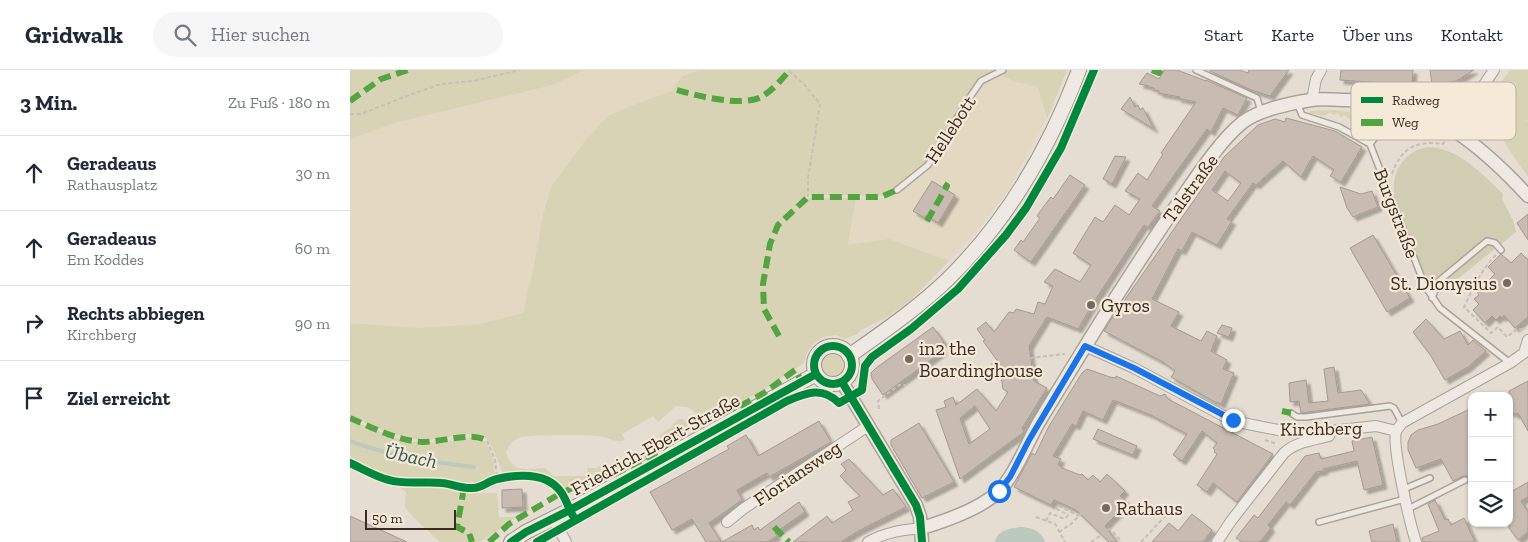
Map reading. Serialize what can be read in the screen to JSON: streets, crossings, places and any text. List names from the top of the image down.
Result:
{
  "streets": {
    "main road": ["Friedrich-Ebert-Straße"],
    "street": ["Talstraße", "Kirchberg", "Floriansweg"],
    "lane": ["Hellebott", "Burgstraße"]
  },
  "crossings": [
    ["Talstraße", "Burgstraße"],
    ["Talstraße", "Kirchberg"]
  ],
  "water": ["Übach"],
  "places": [
    "St. Dionysius",
    "Gyros",
    "in2 the Boardinghouse",
    "Rathaus"
  ],
  "legend": ["Radweg", "Weg"],
  "scale_bar": "50 m",
  "page": {
    "header": "Gridwalk",
    "search": "Hier suchen",
    "nav": [
      "Start",
      "Karte",
      "Über uns",
      "Kontakt"
    ],
    "heading": ["3 Min.", "Zu Fuß · 180 m"],
    "list": [
      ["Geradeaus", "Rathausplatz", "30 m"],
      ["Geradeaus", "Em Koddes", "60 m"],
      ["Rechts abbiegen", "Kirchberg", "90 m"],
      "Ziel erreicht"
    ],
    "map_buttons": ["+", "−"],
    "scale": "50 m"
  }
}
